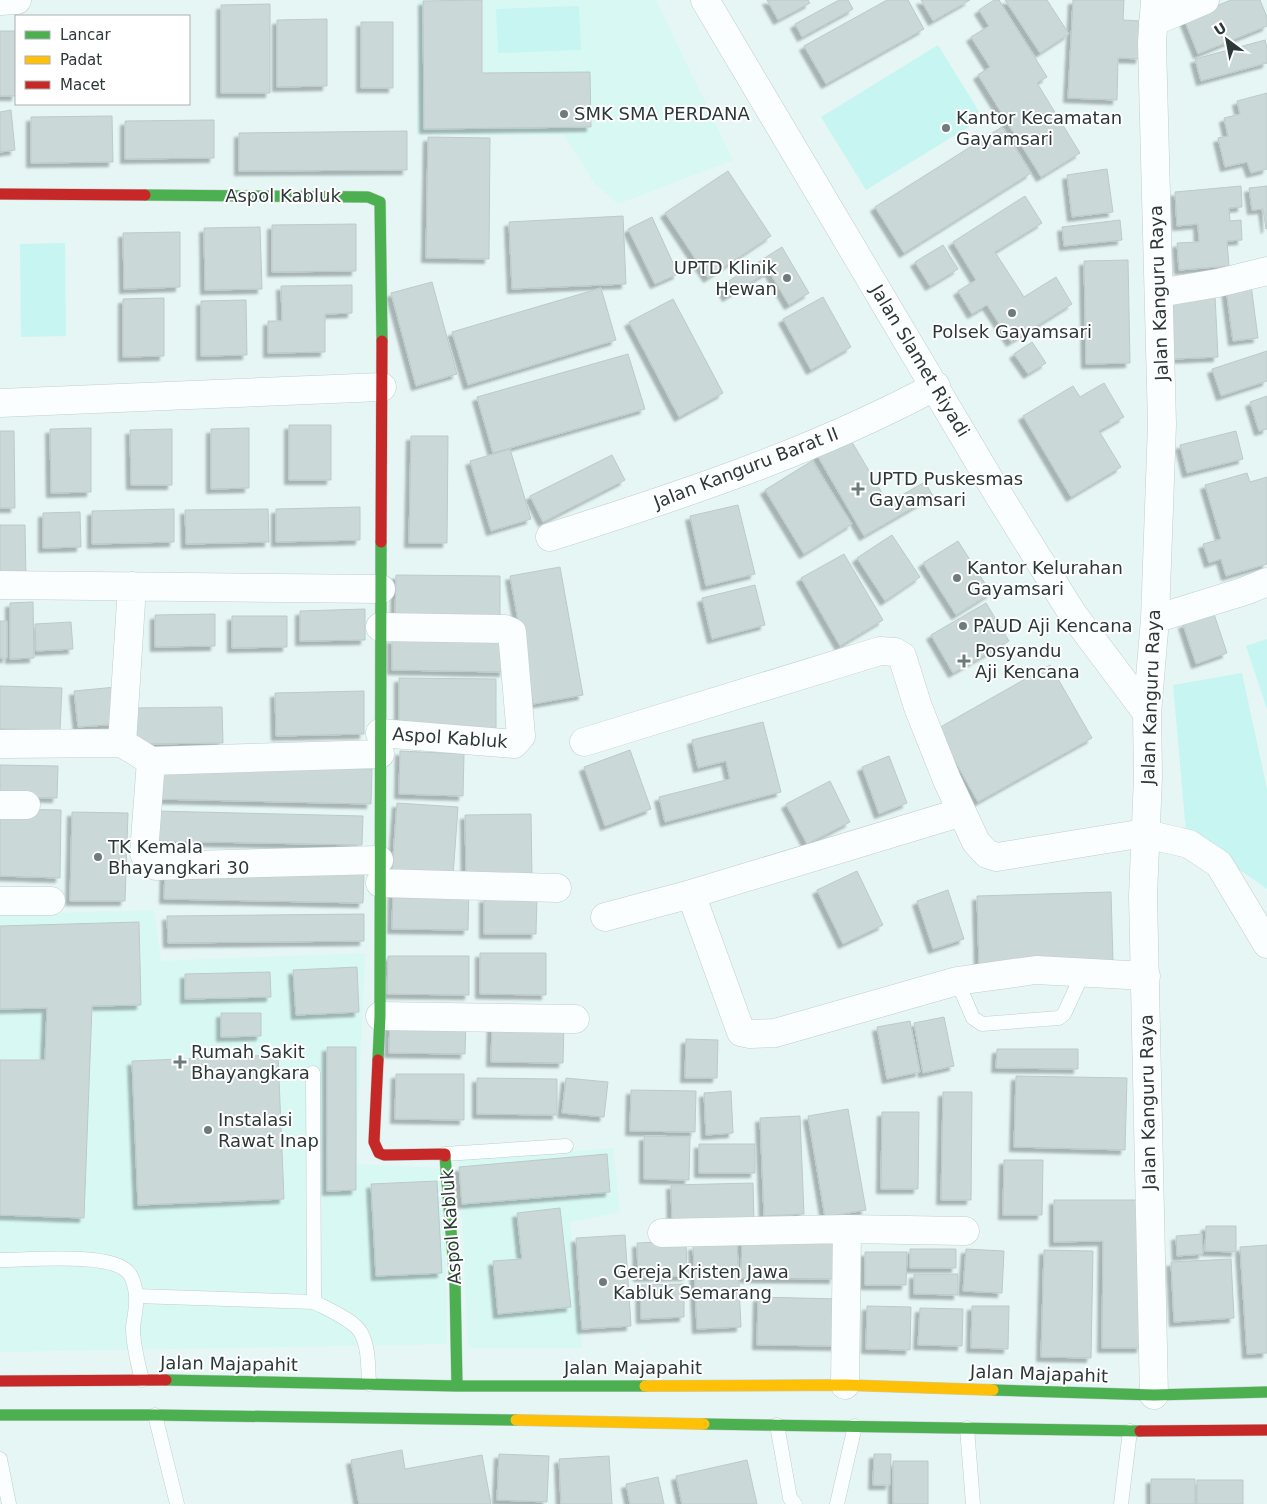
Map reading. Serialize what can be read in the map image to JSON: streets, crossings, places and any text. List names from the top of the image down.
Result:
{
  "streets": {
    "main road": ["Aspol Kabluk", "Jalan Majapahit"],
    "street": ["Jalan Kanguru Raya", "Jalan Slamet Riyadi", "Jalan Kanguru Barat II"]
  },
  "crossings": [
    ["Aspol Kabluk", "Jalan Majapahit"],
    ["Jalan Kanguru Raya", "Jalan Slamet Riyadi"],
    ["Jalan Kanguru Raya", "Jalan Majapahit"],
    ["Jalan Slamet Riyadi", "Jalan Kanguru Barat II"]
  ],
  "places": {
    "other": [
      "SMK SMA PERDANA",
      "Kantor Kecamatan Gayamsari",
      "UPTD Klinik Hewan",
      "Polsek Gayamsari",
      "Kantor Kelurahan Gayamsari",
      "PAUD Aji Kencana",
      "TK Kemala Bhayangkari 30",
      "Instalasi Rawat Inap",
      "Gereja Kristen Jawa Kabluk Semarang"
    ],
    "health": ["UPTD Puskesmas Gayamsari", "Posyandu Aji Kencana", "Rumah Sakit Bhayangkara"]
  },
  "legend": ["Lancar", "Padat", "Macet"],
  "north": "top left"
}
